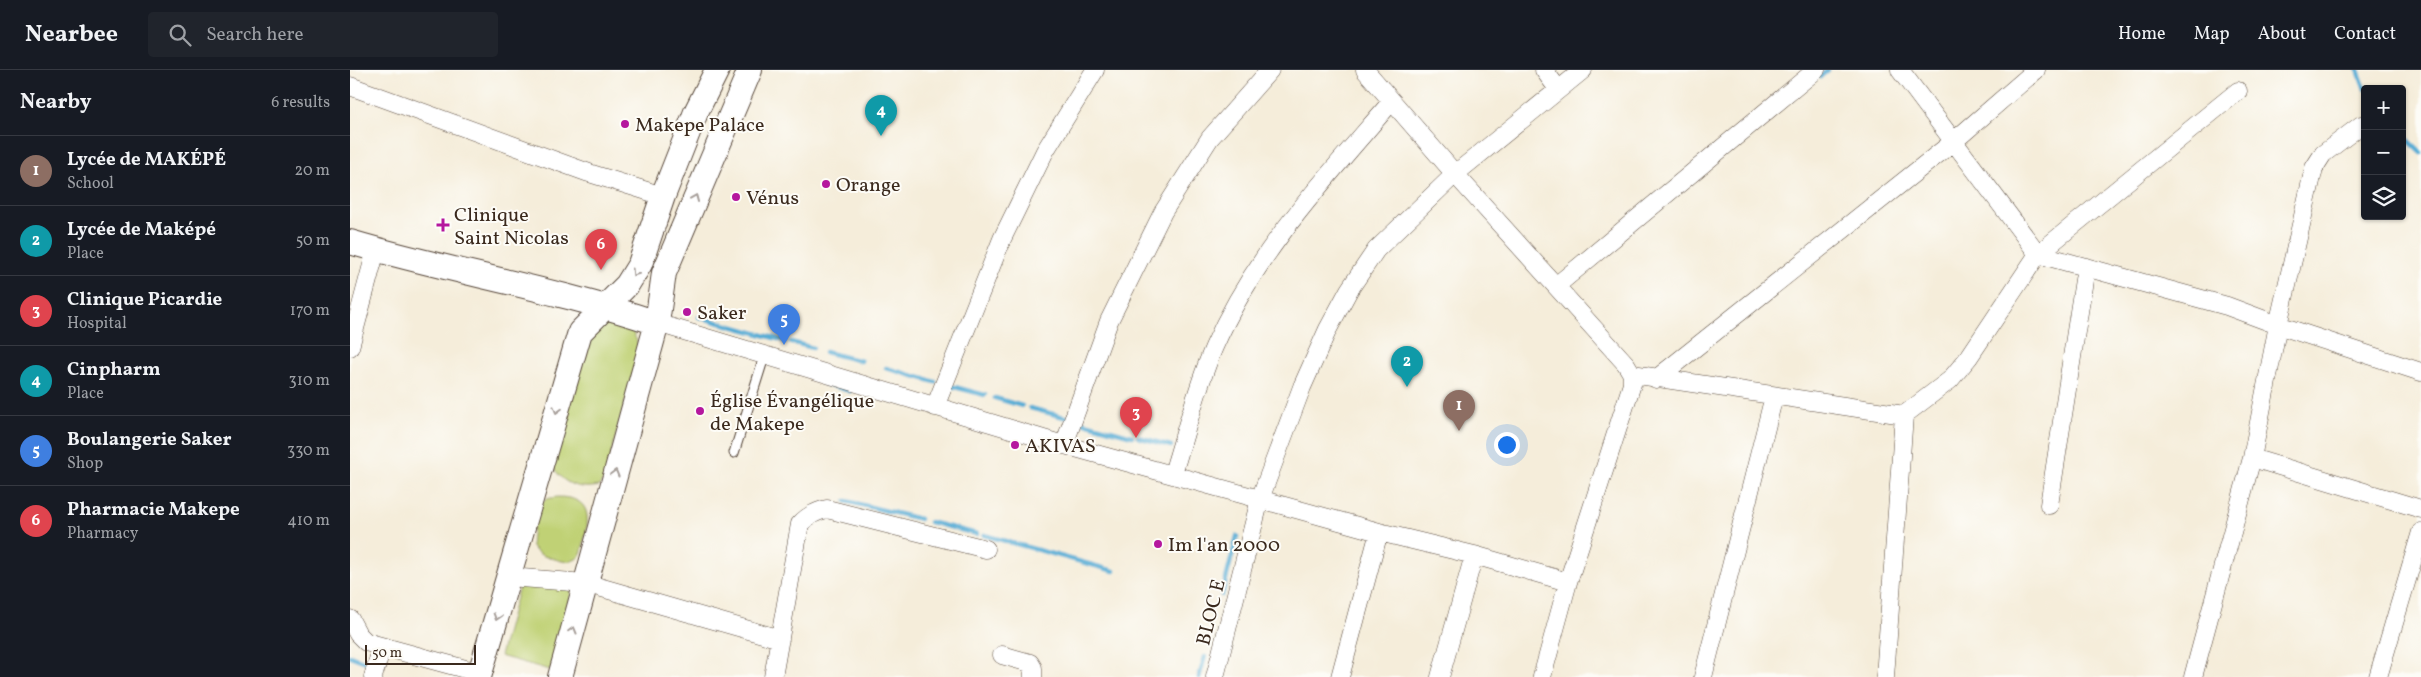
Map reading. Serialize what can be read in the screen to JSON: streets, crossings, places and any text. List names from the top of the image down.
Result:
{
  "streets": {
    "street": ["BLOC E"]
  },
  "places": {
    "other": [
      "Makepe Palace",
      "Orange",
      "Vénus",
      "Saker",
      "Église Évangélique de Makepe",
      "AKIVAS",
      "Im l'an 2000"
    ],
    "health": ["Clinique Saint Nicolas"]
  },
  "scale_bar": "50 m",
  "page": {
    "header": "Nearbee",
    "search": "Search here",
    "nav": [
      "Home",
      "Map",
      "About",
      "Contact"
    ],
    "heading": ["Nearby", "6 results"],
    "map_buttons": ["+", "−"],
    "pins": [
      "4",
      "6",
      "5",
      "2",
      "1",
      "3"
    ],
    "list": [
      {
        "mark": "1",
        "name": "Lycée de MAKÉPÉ",
        "note": "School",
        "value": "20 m"
      },
      {
        "mark": "2",
        "name": "Lycée de Maképé",
        "note": "Place",
        "value": "50 m"
      },
      {
        "mark": "3",
        "name": "Clinique Picardie",
        "note": "Hospital",
        "value": "170 m"
      },
      {
        "mark": "4",
        "name": "Cinpharm",
        "note": "Place",
        "value": "310 m"
      },
      {
        "mark": "5",
        "name": "Boulangerie Saker",
        "note": "Shop",
        "value": "330 m"
      },
      {
        "mark": "6",
        "name": "Pharmacie Makepe",
        "note": "Pharmacy",
        "value": "410 m"
      }
    ],
    "scale": "50 m"
  }
}
